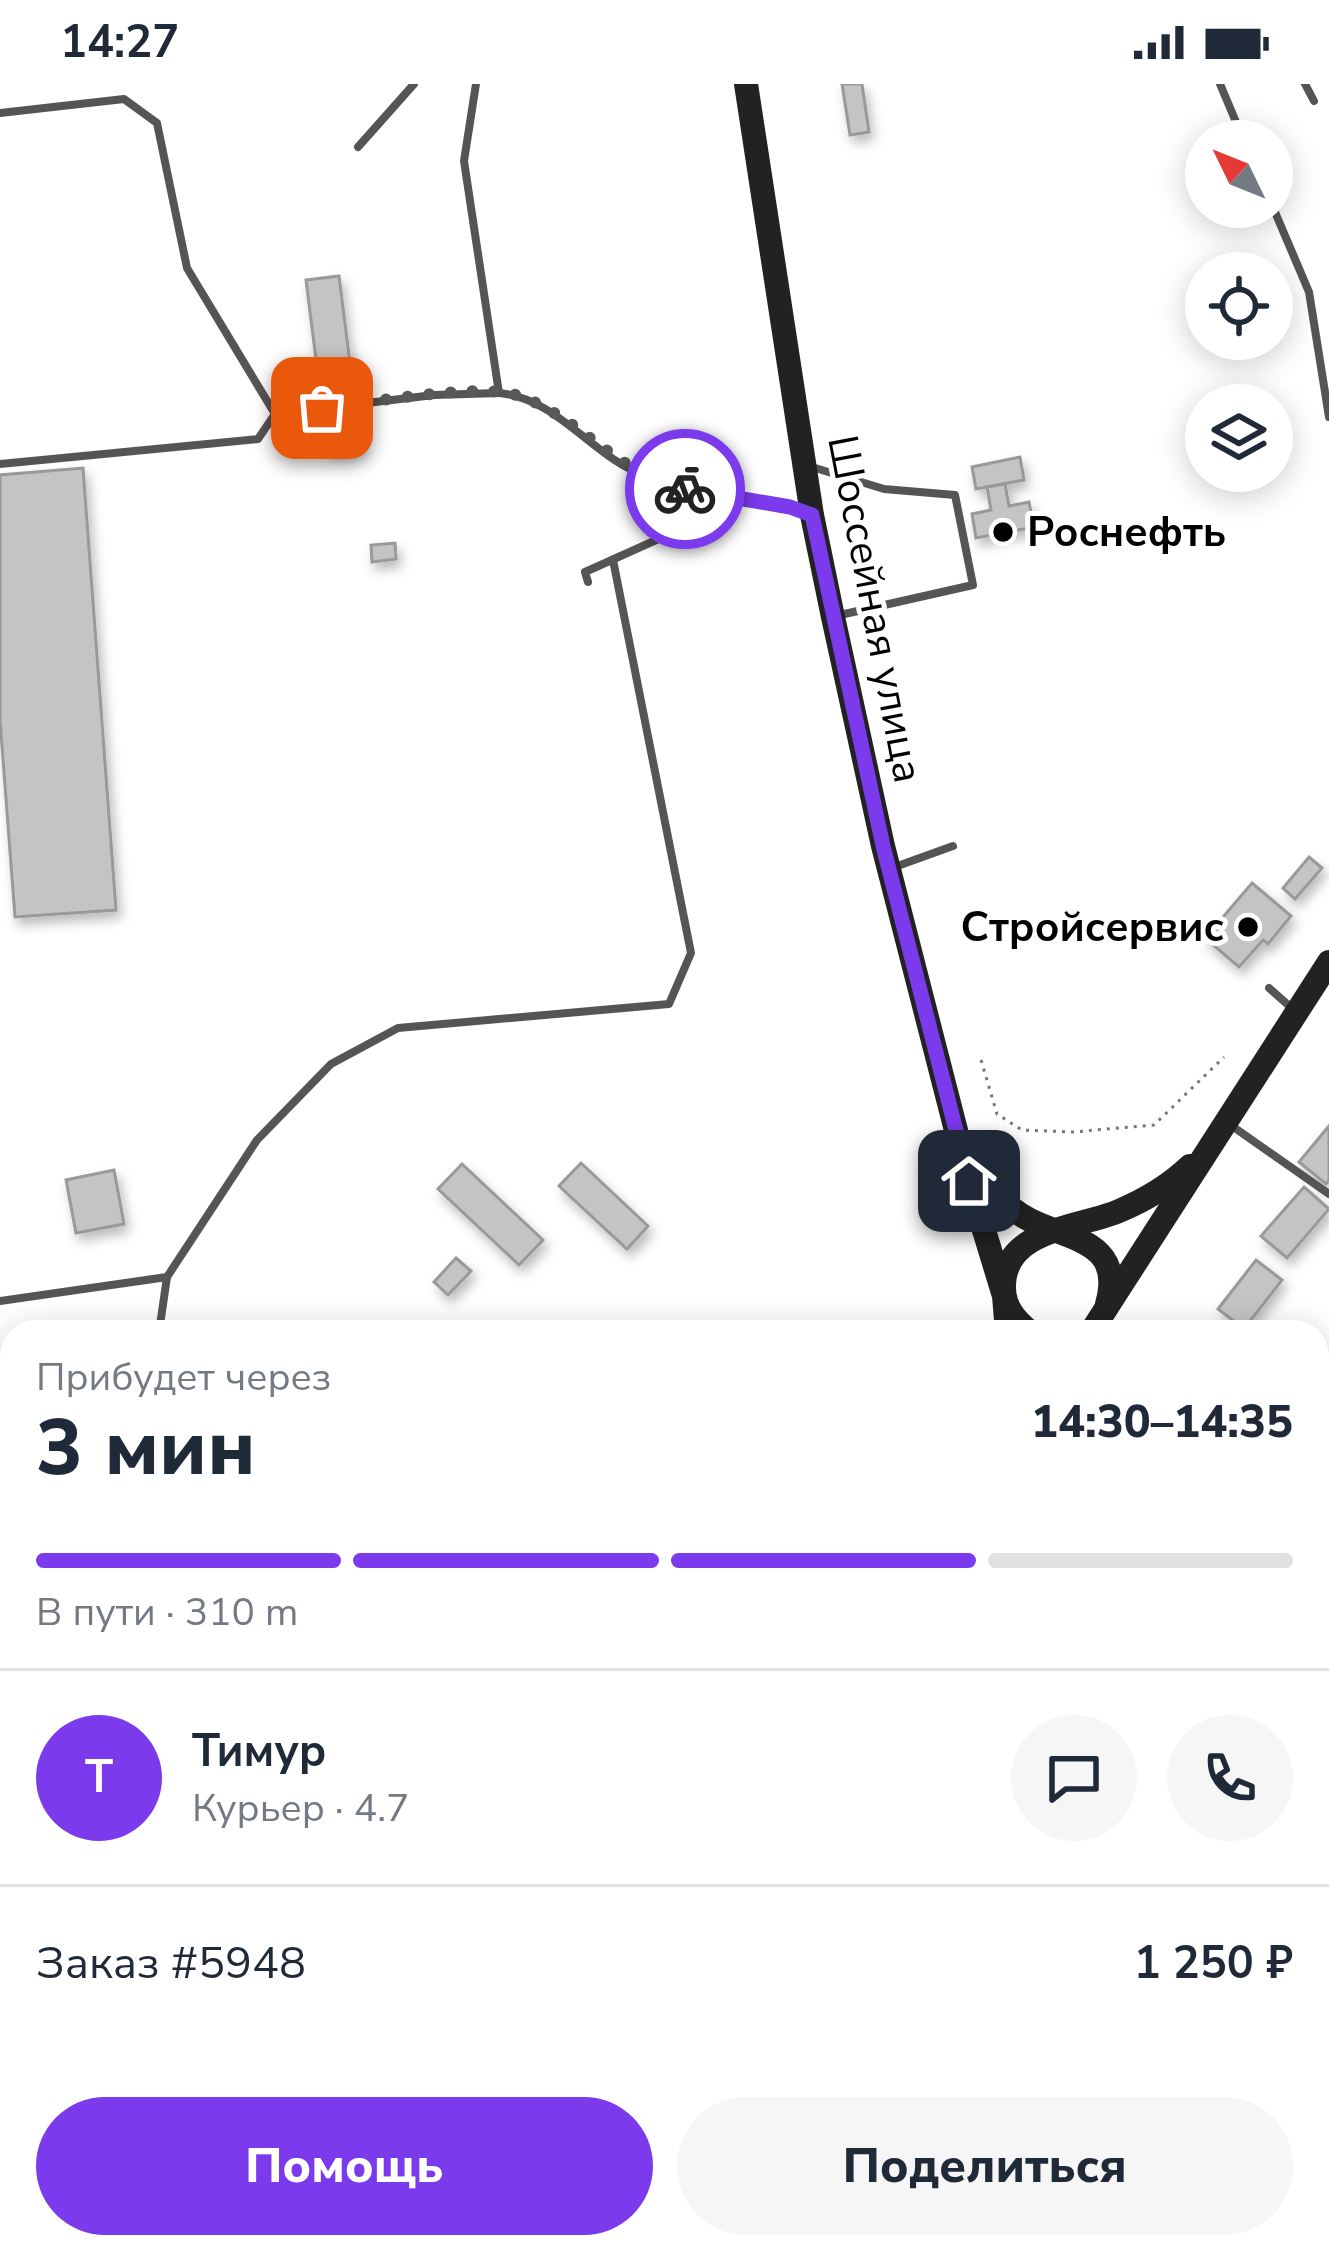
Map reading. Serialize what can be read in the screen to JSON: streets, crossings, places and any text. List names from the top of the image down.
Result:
{
  "streets": {
    "main road": ["Шоссейная улица"]
  },
  "places": ["Роснефть", "Стройсервис"],
  "north": "top left",
  "page": {
    "status": "14:27",
    "heading": ["3 мин", "Прибудет через", "14:30–14:35"],
    "panel": [
      "Тимур",
      "Курьер · 4.7",
      "Заказ #5948",
      "1 250 ₽"
    ],
    "bar": "В пути · 310 m",
    "round": "Т",
    "buttons": ["Помощь", "Поделиться"]
  }
}
